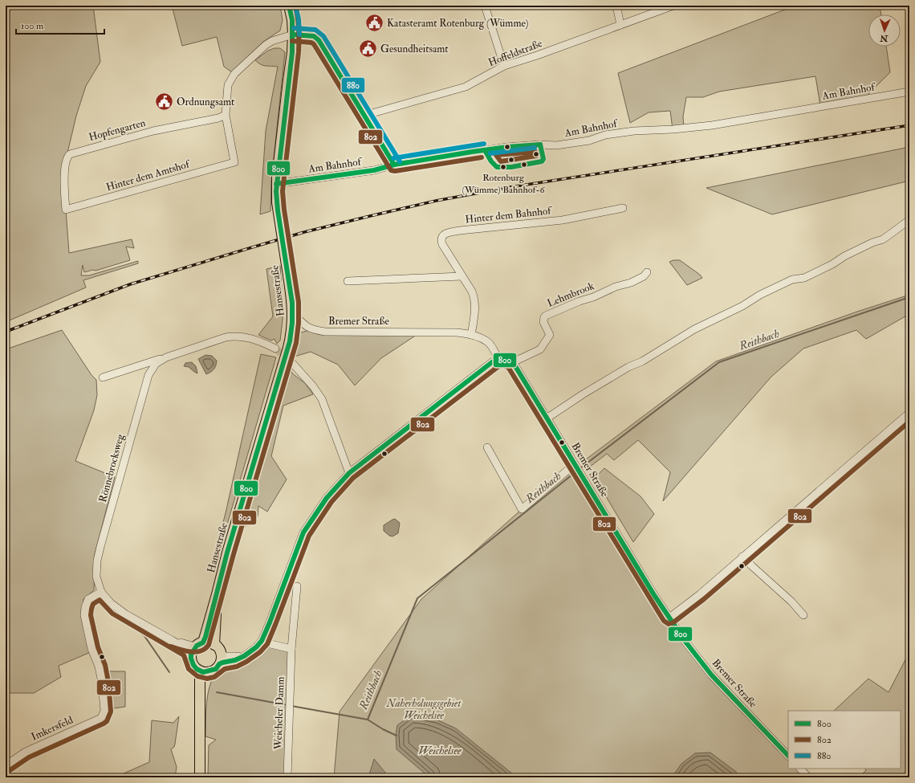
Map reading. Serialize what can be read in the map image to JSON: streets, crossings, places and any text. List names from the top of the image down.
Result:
{
  "streets": {
    "main road": ["Hansestraße"],
    "street": [
      "Hoffeldstraße",
      "Am Bahnhof",
      "Hopfengarten",
      "Hinter dem Amtshof",
      "Hinter dem Bahnhof",
      "Lehmbrook",
      "Bremer Straße",
      "Rönnebrocksweg",
      "Weicheler Damm",
      "Imkersfeld"
    ]
  },
  "crossings": [
    ["Am Bahnhof", "Hansestraße"],
    ["Hopfengarten", "Hinter dem Amtshof"],
    ["Hinter dem Bahnhof", "Bremer Straße"],
    ["Hansestraße", "Bremer Straße"],
    ["Hansestraße", "Rönnebrocksweg"],
    ["Lehmbrook", "Bremer Straße"],
    ["Rönnebrocksweg", "Imkersfeld"]
  ],
  "water": ["Reithbach", "Weichelsee"],
  "parks": ["Naherholungsgebiet Weichelsee"],
  "places": {
    "public building": ["Katasteramt Rotenburg (Wümme)", "Gesundheitsamt", "Ordnungsamt"],
    "other": ["Rotenburg (Wümme) Bahnhof-6"]
  },
  "lines": ["transit line 800", "transit line 802", "transit line 880"],
  "legend": ["800", "802", "880"],
  "scale_bar": "100 m",
  "north": "bottom"
}
